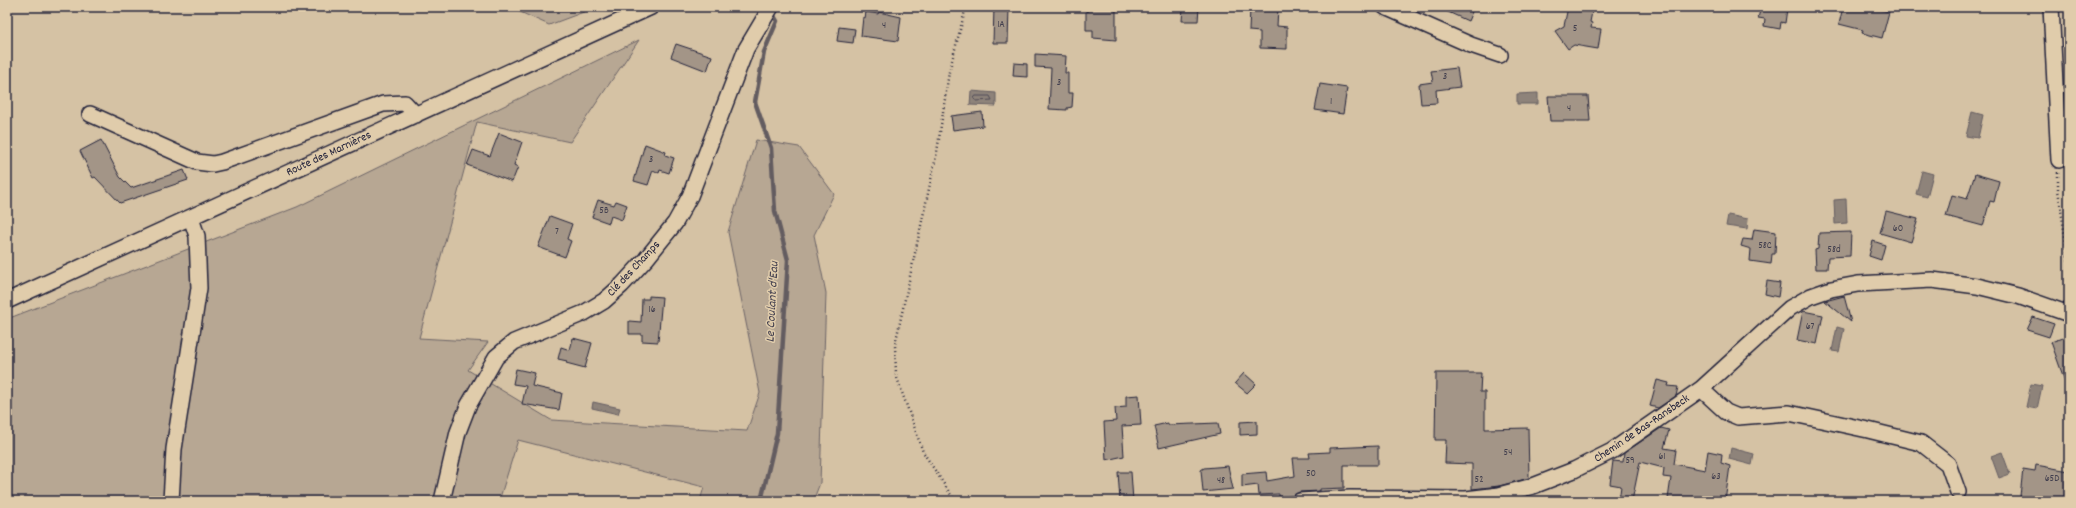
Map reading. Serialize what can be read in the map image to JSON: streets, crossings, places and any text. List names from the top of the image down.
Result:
{
  "streets": {
    "street": ["Route des Marnières", "Clé des Champs", "Chemin de Bas-Ransbeck"]
  },
  "water": ["Le Coulant d'Eau"],
  "house_numbers": [
    "1A",
    "4",
    "5",
    "3",
    "3",
    "1",
    "4",
    "3",
    "5B",
    "60",
    "7",
    "58C",
    "58d",
    "16",
    "67",
    "54",
    "61",
    "59",
    "50",
    "63",
    "65D",
    "52",
    "48"
  ]
}
